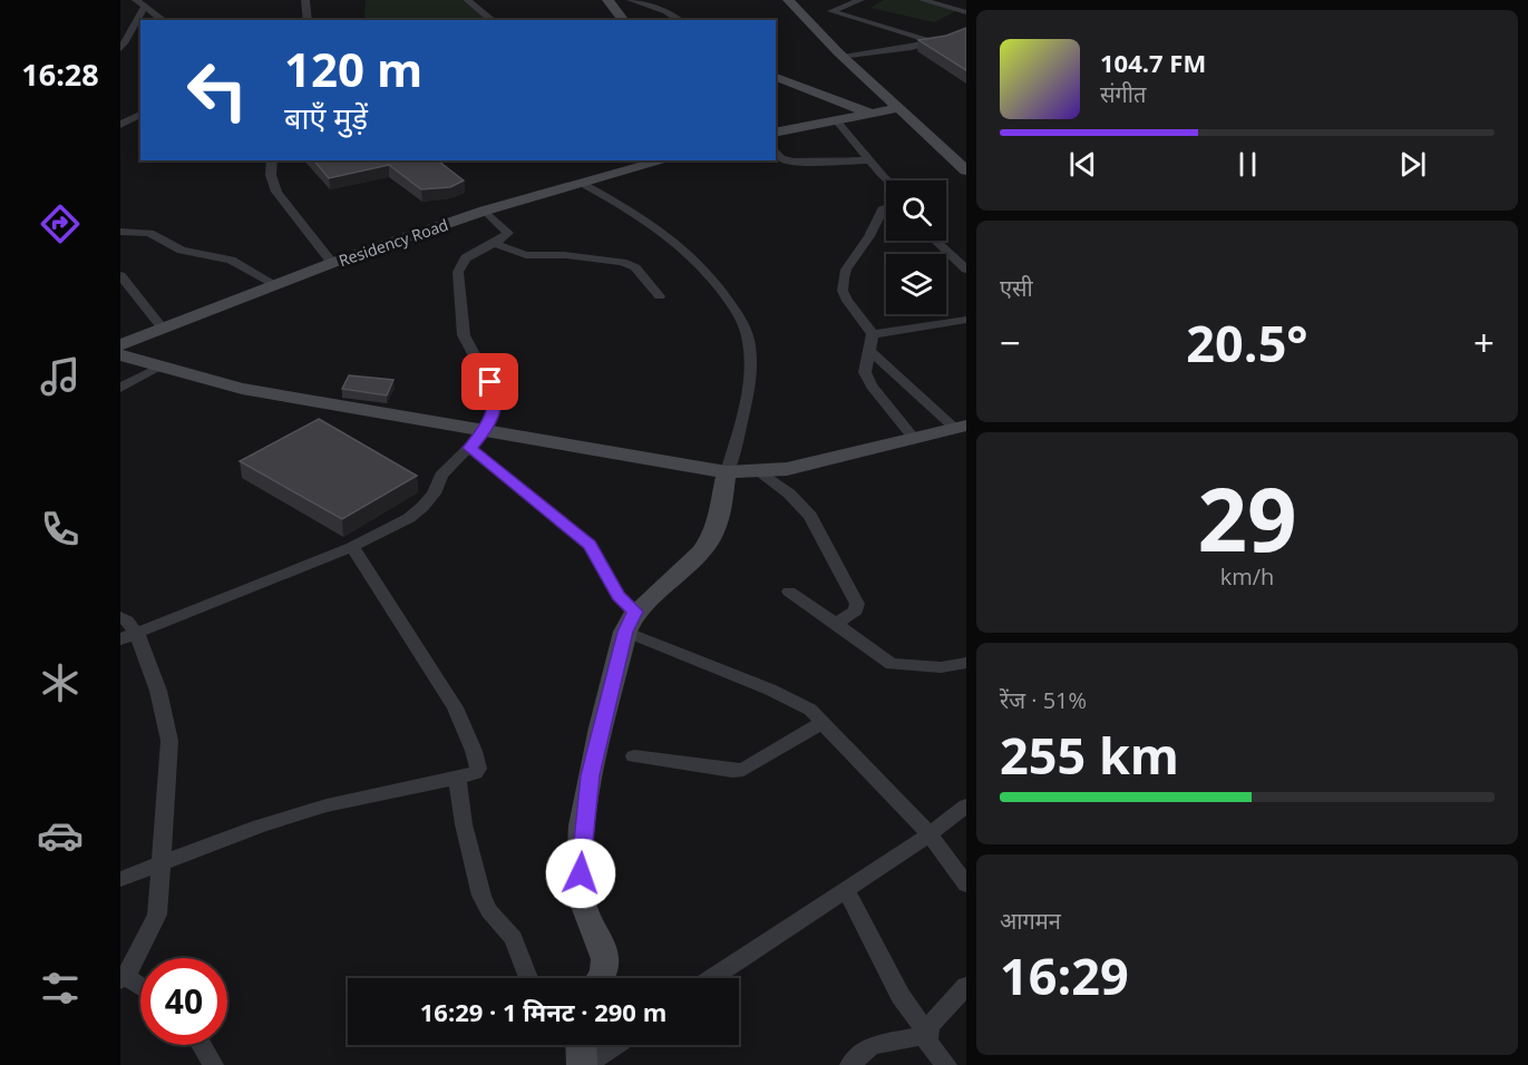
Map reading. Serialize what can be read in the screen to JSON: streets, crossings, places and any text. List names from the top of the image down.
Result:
{
  "streets": {
    "street": ["Residency Road"]
  },
  "page": {
    "tabs": "16:28",
    "turn": ["120 m", "बाएँ मुड़ें"],
    "song": ["104.7 FM", "संगीत"],
    "tile": [
      "एसी",
      ["29", "km/h"],
      ["रेंज · 51%", "255 km"],
      ["आगमन", "16:29"]
    ],
    "heat": ["−", "20.5°", "+"],
    "limit": "40",
    "trip": "16:29 · 1 मिनट · 290 m"
  }
}
